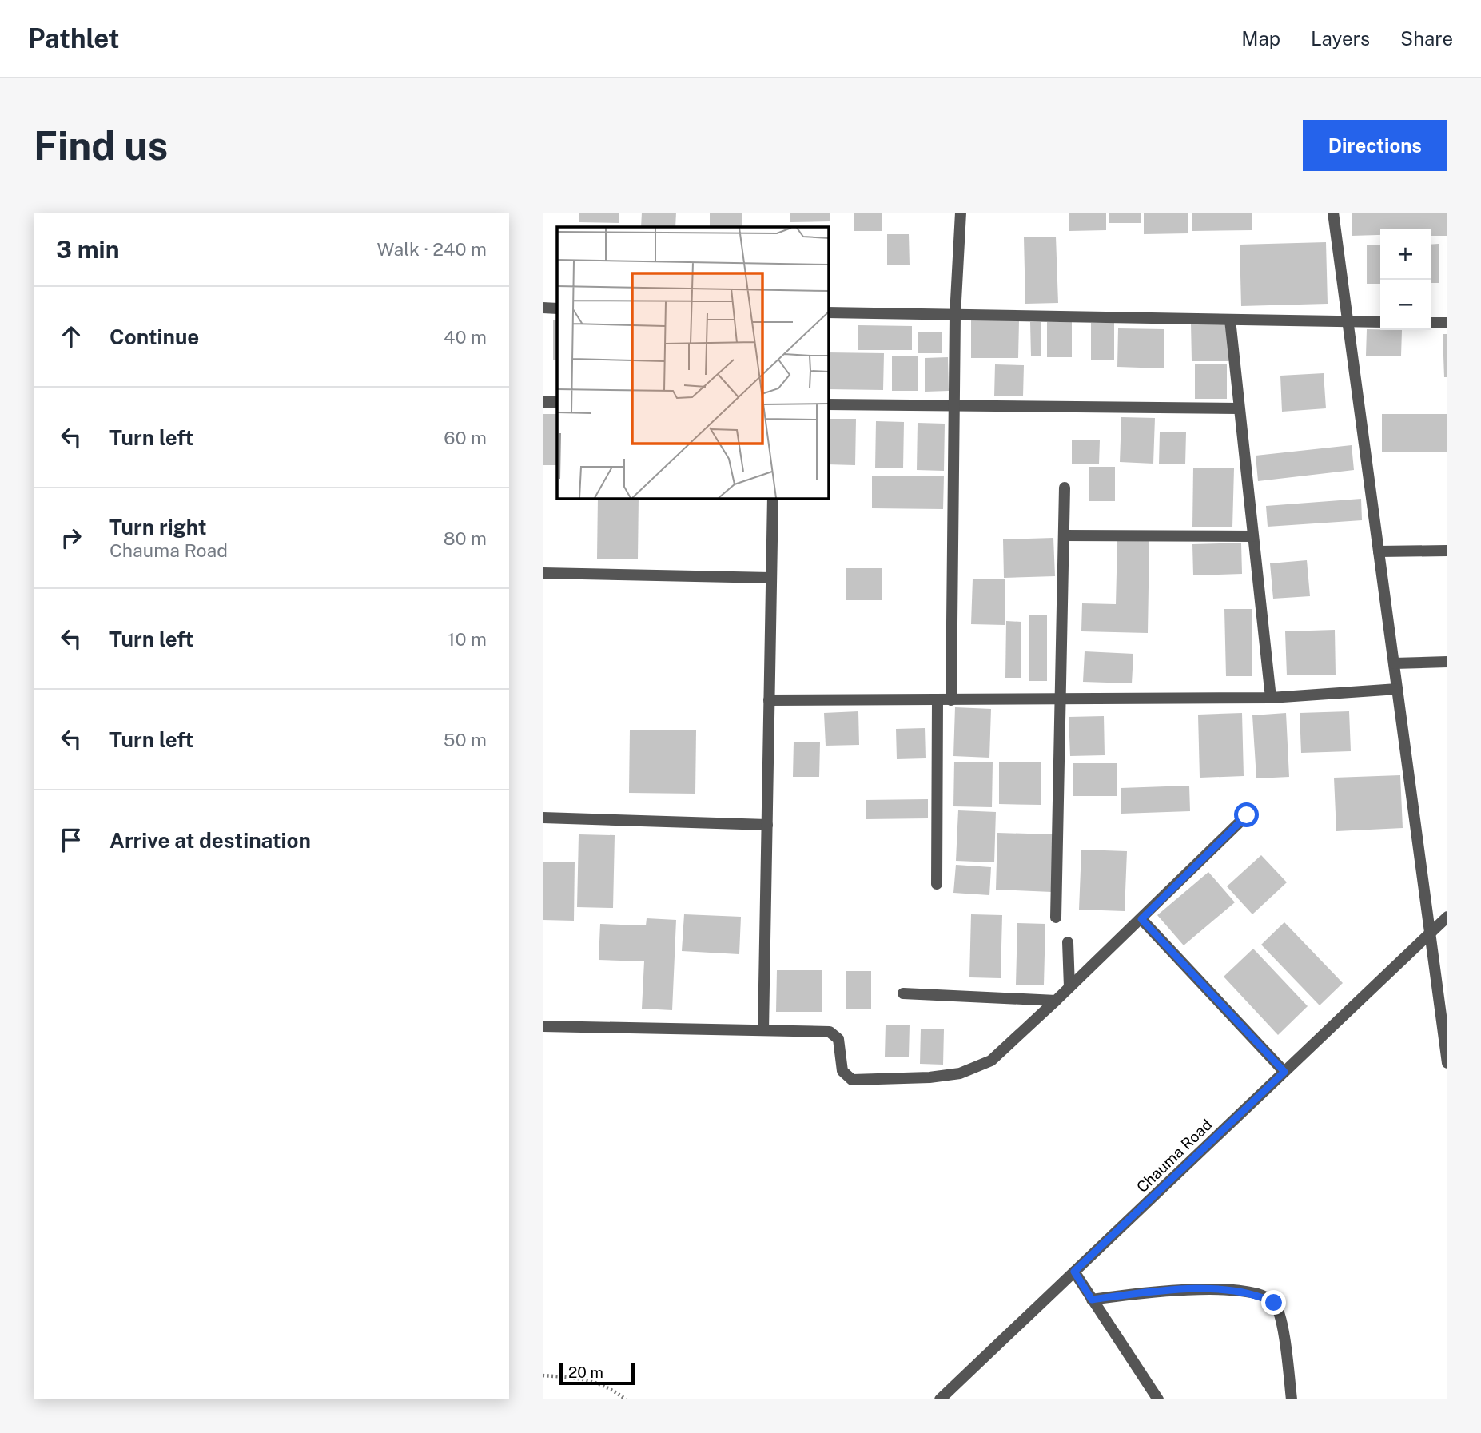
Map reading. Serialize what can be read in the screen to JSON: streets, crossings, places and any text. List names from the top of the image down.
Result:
{
  "streets": {
    "street": ["Chauma Road"]
  },
  "scale_bar": "20 m",
  "page": {
    "header": "Pathlet",
    "nav": ["Map", "Layers", "Share"],
    "buttons": "Directions",
    "title": "Find us",
    "heading": ["3 min", "Walk · 240 m"],
    "map_buttons": ["+", "−"],
    "list": [
      ["Continue", "40 m"],
      ["Turn left", "60 m"],
      ["Turn right", "Chauma Road", "80 m"],
      ["Turn left", "10 m"],
      ["Turn left", "50 m"],
      "Arrive at destination"
    ],
    "scale": "20 m"
  }
}
